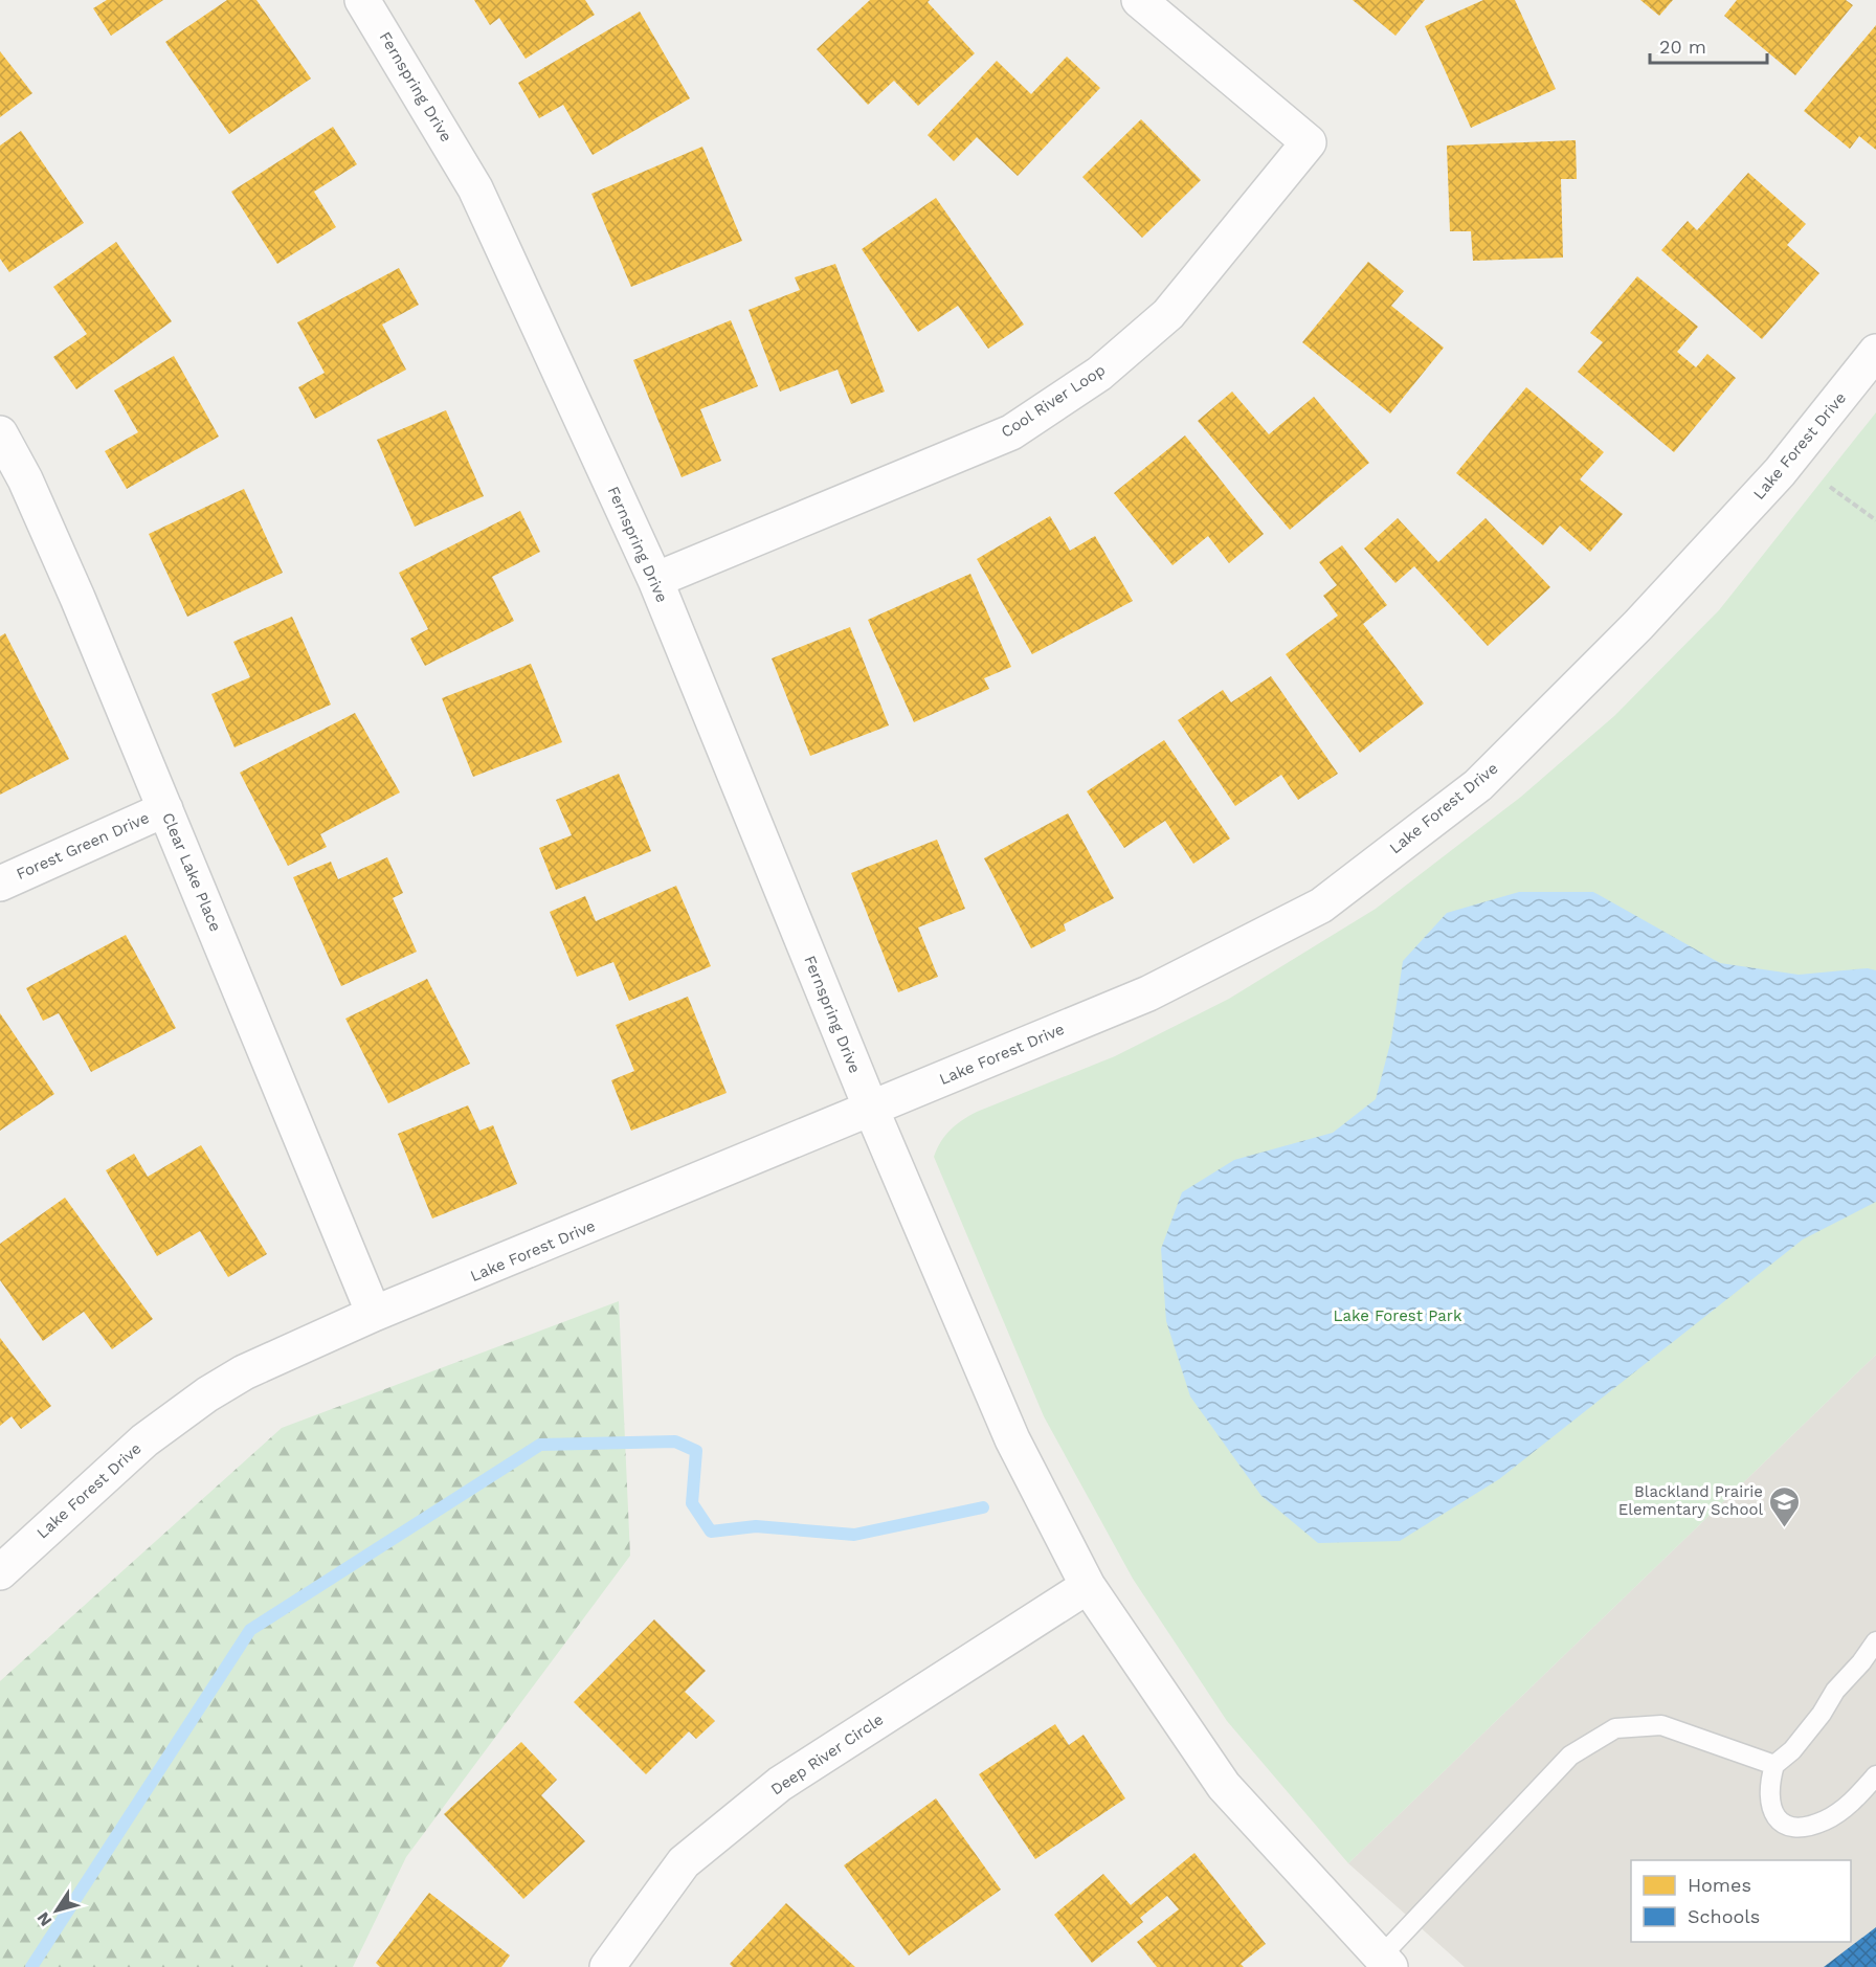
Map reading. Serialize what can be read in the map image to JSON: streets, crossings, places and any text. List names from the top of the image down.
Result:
{
  "streets": {
    "street": [
      "Fernspring Drive",
      "Cool River Loop",
      "Lake Forest Drive",
      "Forest Green Drive",
      "Clear Lake Place",
      "Deep River Circle"
    ]
  },
  "crossings": [
    ["Fernspring Drive", "Cool River Loop"],
    ["Fernspring Drive", "Lake Forest Drive"],
    ["Fernspring Drive", "Deep River Circle"],
    ["Lake Forest Drive", "Clear Lake Place"],
    ["Forest Green Drive", "Clear Lake Place"]
  ],
  "parks": ["Lake Forest Park"],
  "places": {
    "school or university": ["Blackland Prairie Elementary School"]
  },
  "legend": ["Homes", "Schools"],
  "scale_bar": "20 m",
  "north": "bottom left"
}
